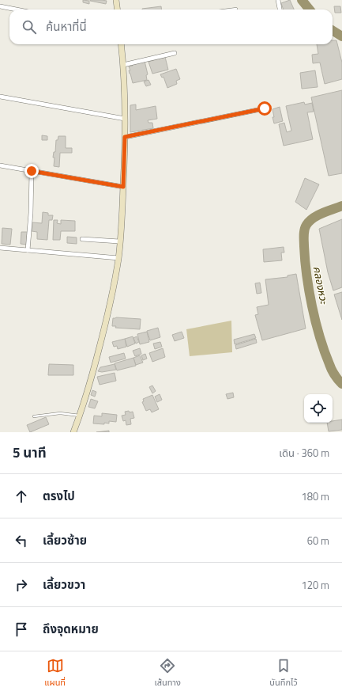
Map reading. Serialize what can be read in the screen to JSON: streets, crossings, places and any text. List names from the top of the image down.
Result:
{
  "water": ["คลองหวะ"],
  "page": {
    "search": "ค้นหาที่นี่",
    "heading": ["5 นาที", "เดิน · 360 m"],
    "list": [
      ["ตรงไป", "180 m"],
      ["เลี้ยวซ้าย", "60 m"],
      ["เลี้ยวขวา", "120 m"],
      "ถึงจุดหมาย"
    ],
    "nav": ["แผนที่", "เส้นทาง", "บันทึกไว้"]
  }
}
